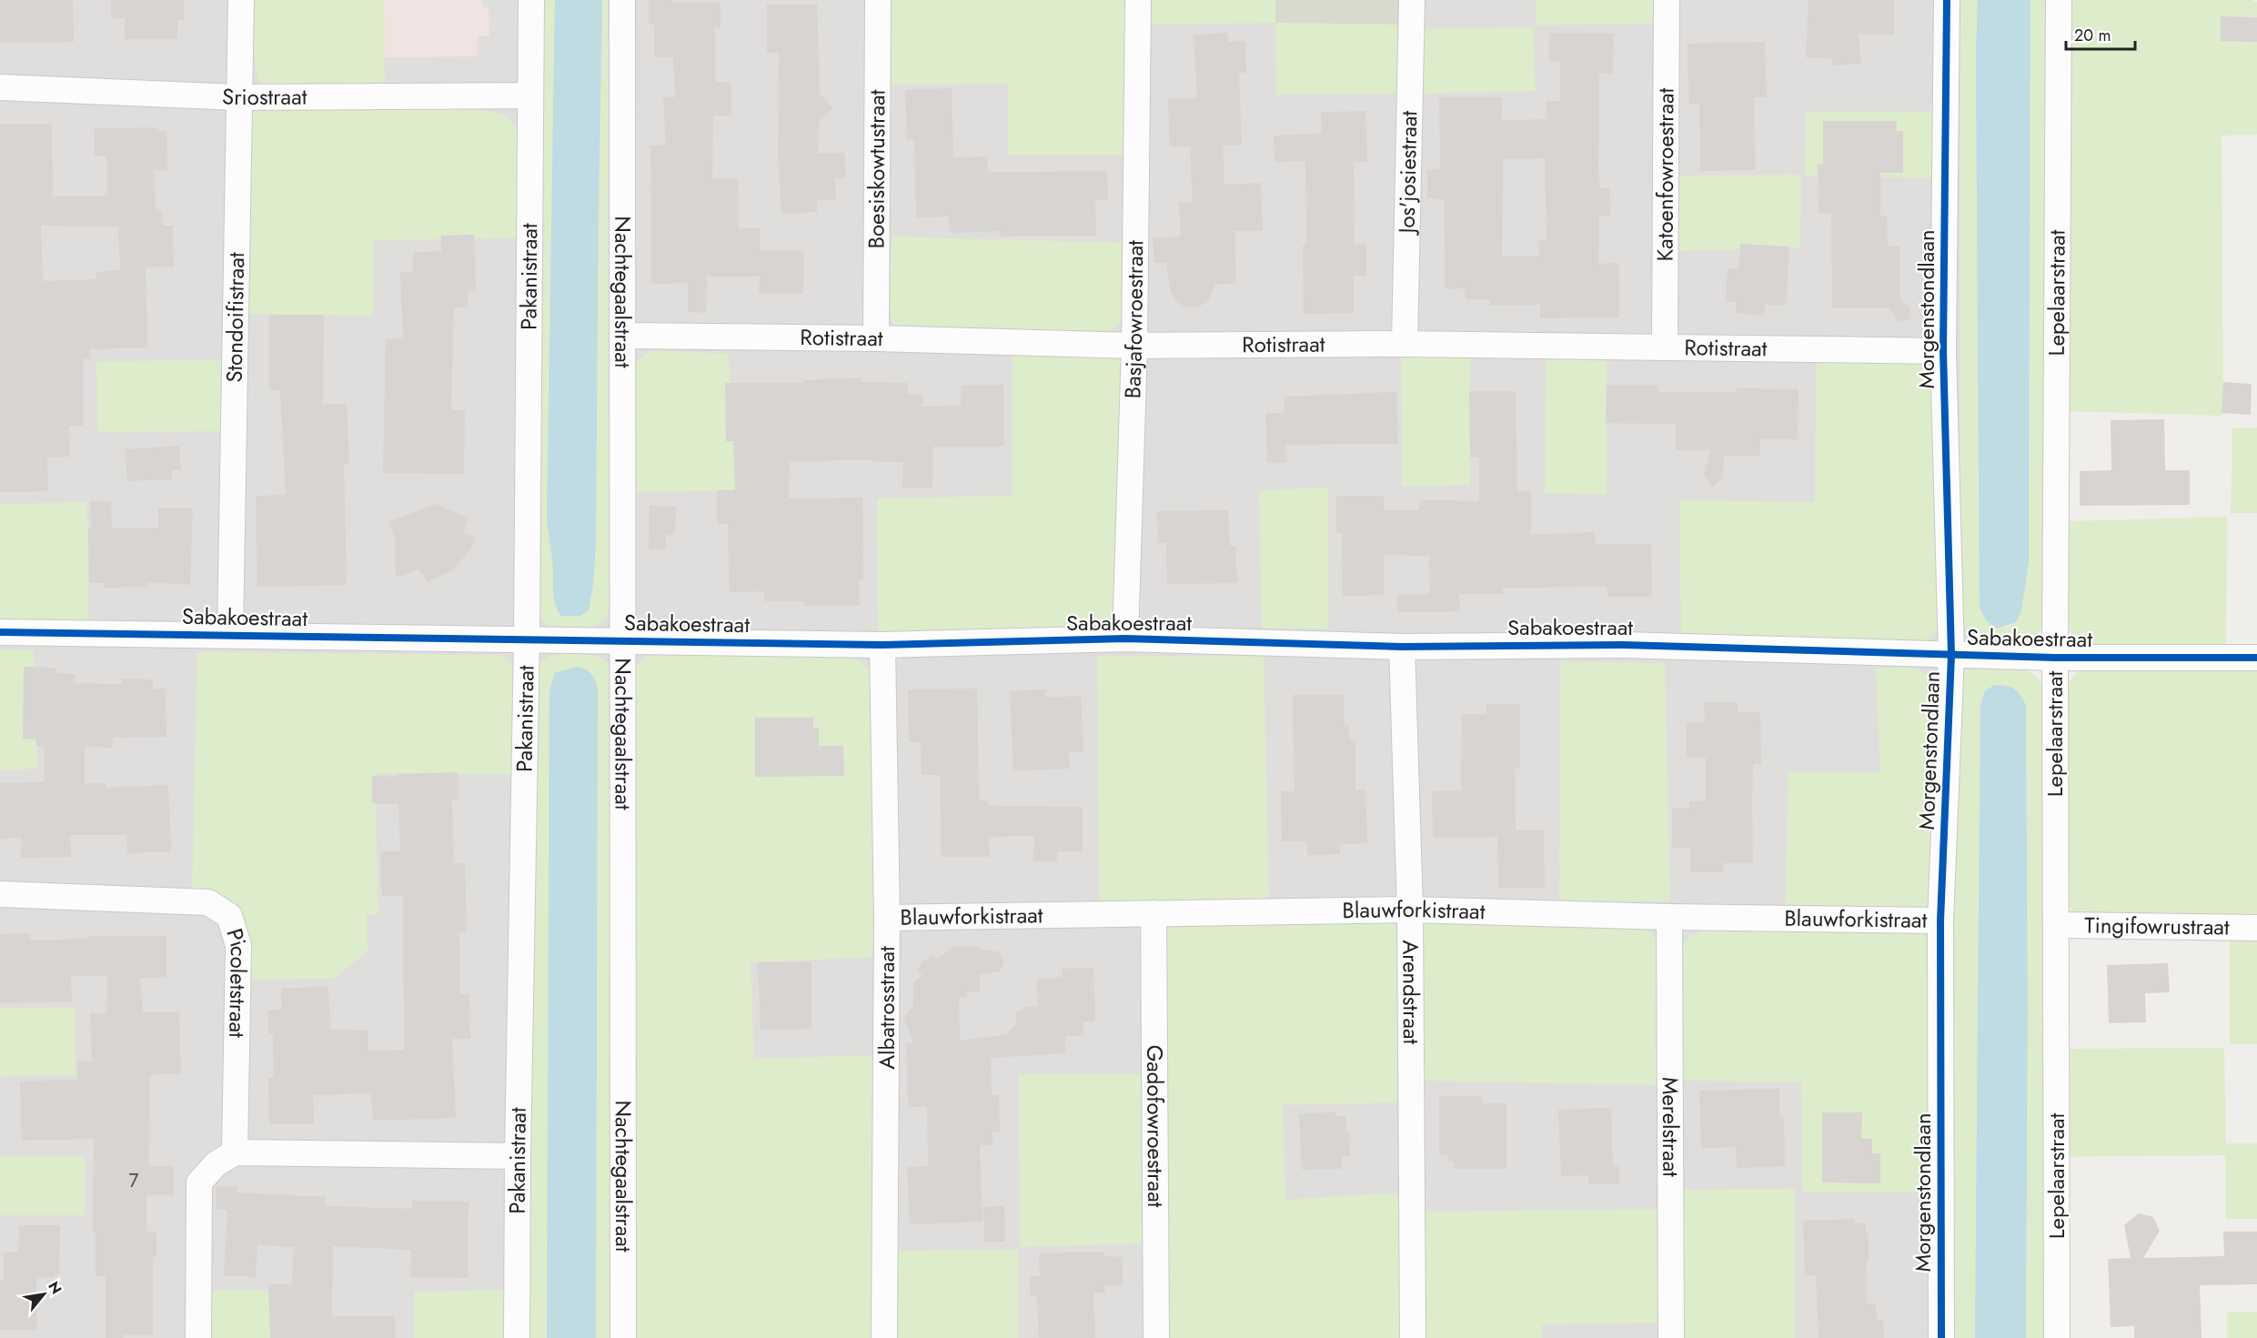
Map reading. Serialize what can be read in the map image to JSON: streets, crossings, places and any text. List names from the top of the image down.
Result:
{
  "streets": {
    "street": [
      "Sriostraat",
      "Boesiskowtustraat",
      "Jos'josiestraat",
      "Katoenfowroestraat",
      "Pakanistraat",
      "Nachtegaalstraat",
      "Lepelaarstraat",
      "Morgenstondlaan",
      "Stondoifistraat",
      "Basjafowroestraat",
      "Rotistraat",
      "Sabakoestraat",
      "Blauwforkistraat",
      "Tingifowrustraat",
      "Picoletstraat",
      "Arendstraat",
      "Albatrosstraat",
      "Gadofowroestraat",
      "Merelstraat"
    ]
  },
  "crossings": [
    ["Sriostraat", "Pakanistraat"],
    ["Sriostraat", "Stondoifistraat"],
    ["Boesiskowtustraat", "Rotistraat"],
    ["Jos'josiestraat", "Rotistraat"],
    ["Katoenfowroestraat", "Rotistraat"],
    ["Pakanistraat", "Sabakoestraat"],
    ["Nachtegaalstraat", "Rotistraat"],
    ["Nachtegaalstraat", "Sabakoestraat"],
    ["Lepelaarstraat", "Sabakoestraat"],
    ["Lepelaarstraat", "Tingifowrustraat"],
    ["Morgenstondlaan", "Rotistraat"],
    ["Morgenstondlaan", "Sabakoestraat"],
    ["Morgenstondlaan", "Blauwforkistraat"],
    ["Stondoifistraat", "Sabakoestraat"],
    ["Basjafowroestraat", "Rotistraat"],
    ["Basjafowroestraat", "Sabakoestraat"],
    ["Sabakoestraat", "Arendstraat"],
    ["Sabakoestraat", "Albatrosstraat"],
    ["Blauwforkistraat", "Arendstraat"],
    ["Blauwforkistraat", "Albatrosstraat"],
    ["Blauwforkistraat", "Gadofowroestraat"],
    ["Blauwforkistraat", "Merelstraat"]
  ],
  "house_numbers": ["7"],
  "scale_bar": "20 m",
  "north": "top right"
}
